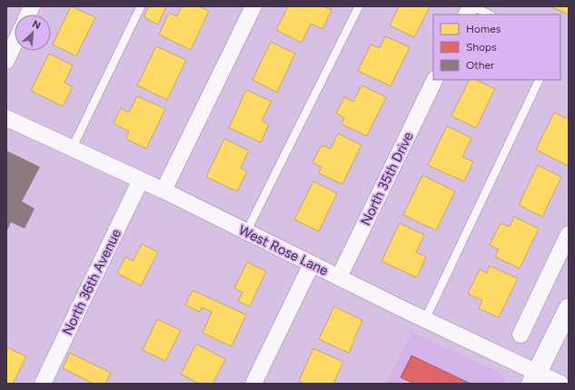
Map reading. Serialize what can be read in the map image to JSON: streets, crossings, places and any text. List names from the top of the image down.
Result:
{
  "streets": {
    "street": ["North 35th Drive", "West Rose Lane", "North 36th Avenue"]
  },
  "crossings": [
    ["North 35th Drive", "West Rose Lane"],
    ["West Rose Lane", "North 36th Avenue"]
  ],
  "legend": ["Homes", "Shops", "Other"],
  "north": "top right"
}
